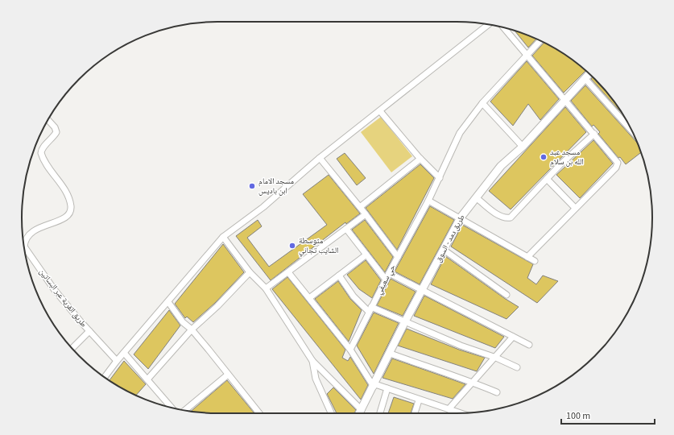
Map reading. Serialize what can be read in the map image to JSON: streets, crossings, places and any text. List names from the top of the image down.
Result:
{
  "streets": {
    "main road": ["طريق دمد - السوق"],
    "street": ["حي سعيفي", "طريق القرية عبر البساتين"]
  },
  "places": ["مسجد عبد الله بن سلام", "مسجد الامام ابن باديس", "متوسطة الشايب تجاني"],
  "scale_bar": "100 m"
}
